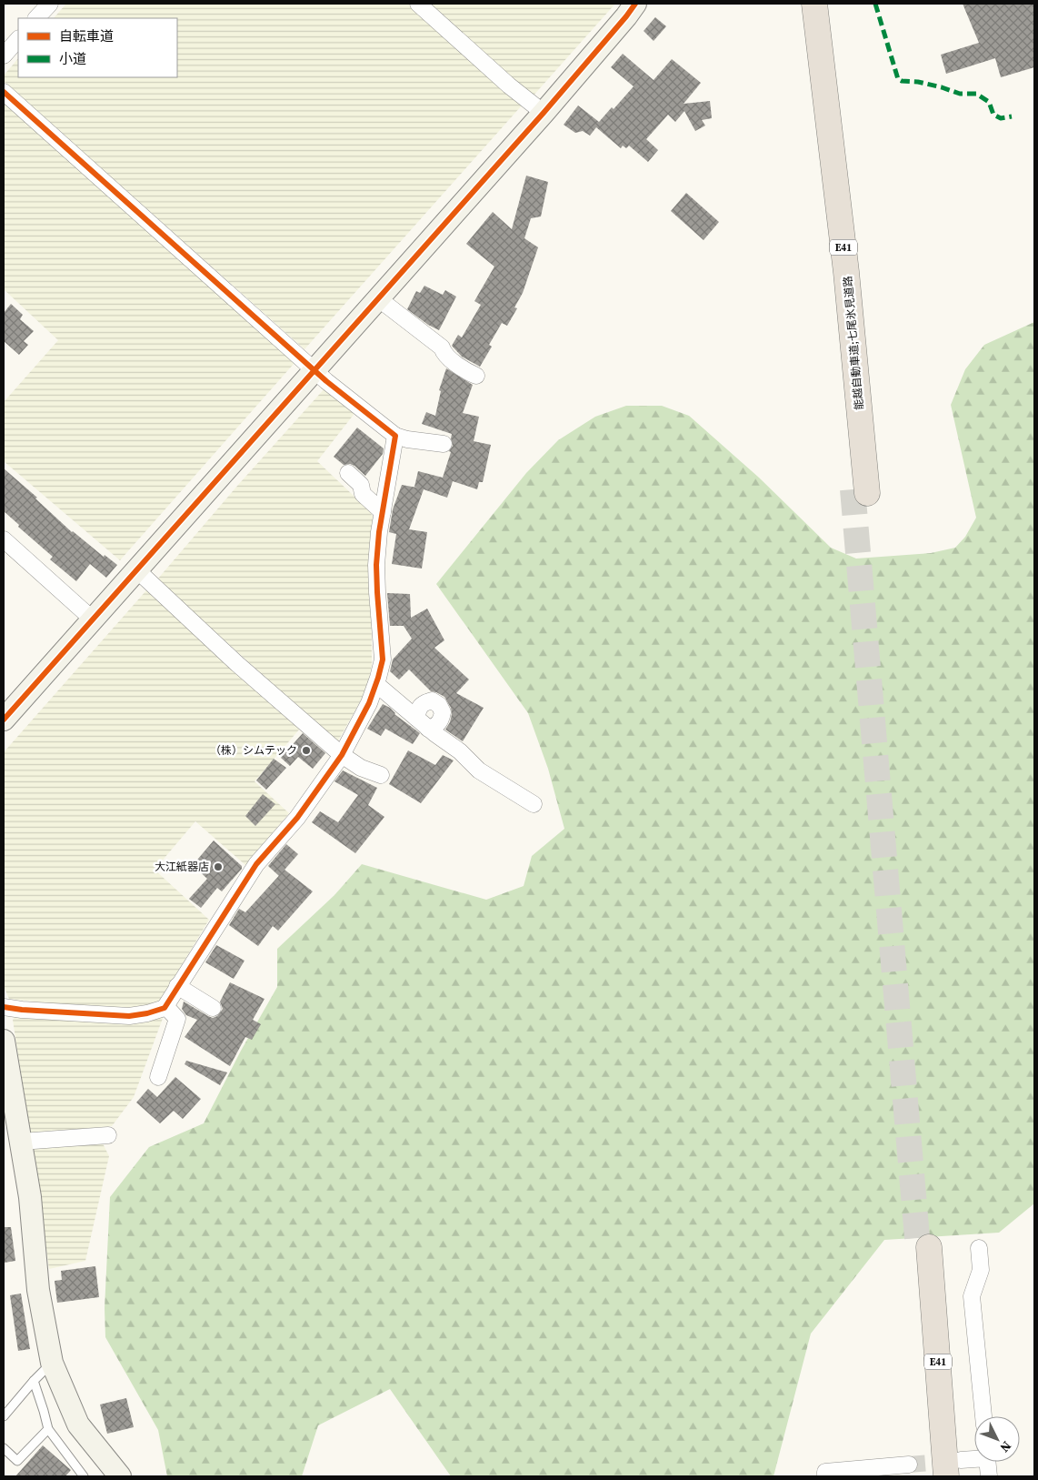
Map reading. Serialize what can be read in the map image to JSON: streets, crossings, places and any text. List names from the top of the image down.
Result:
{
  "streets": {
    "highway": ["E41", "能越自動車道;七尾氷見道路"]
  },
  "places": ["（株）シムテック", "大江紙器店"],
  "legend": ["自転車道", "小道"],
  "north": "bottom right"
}
